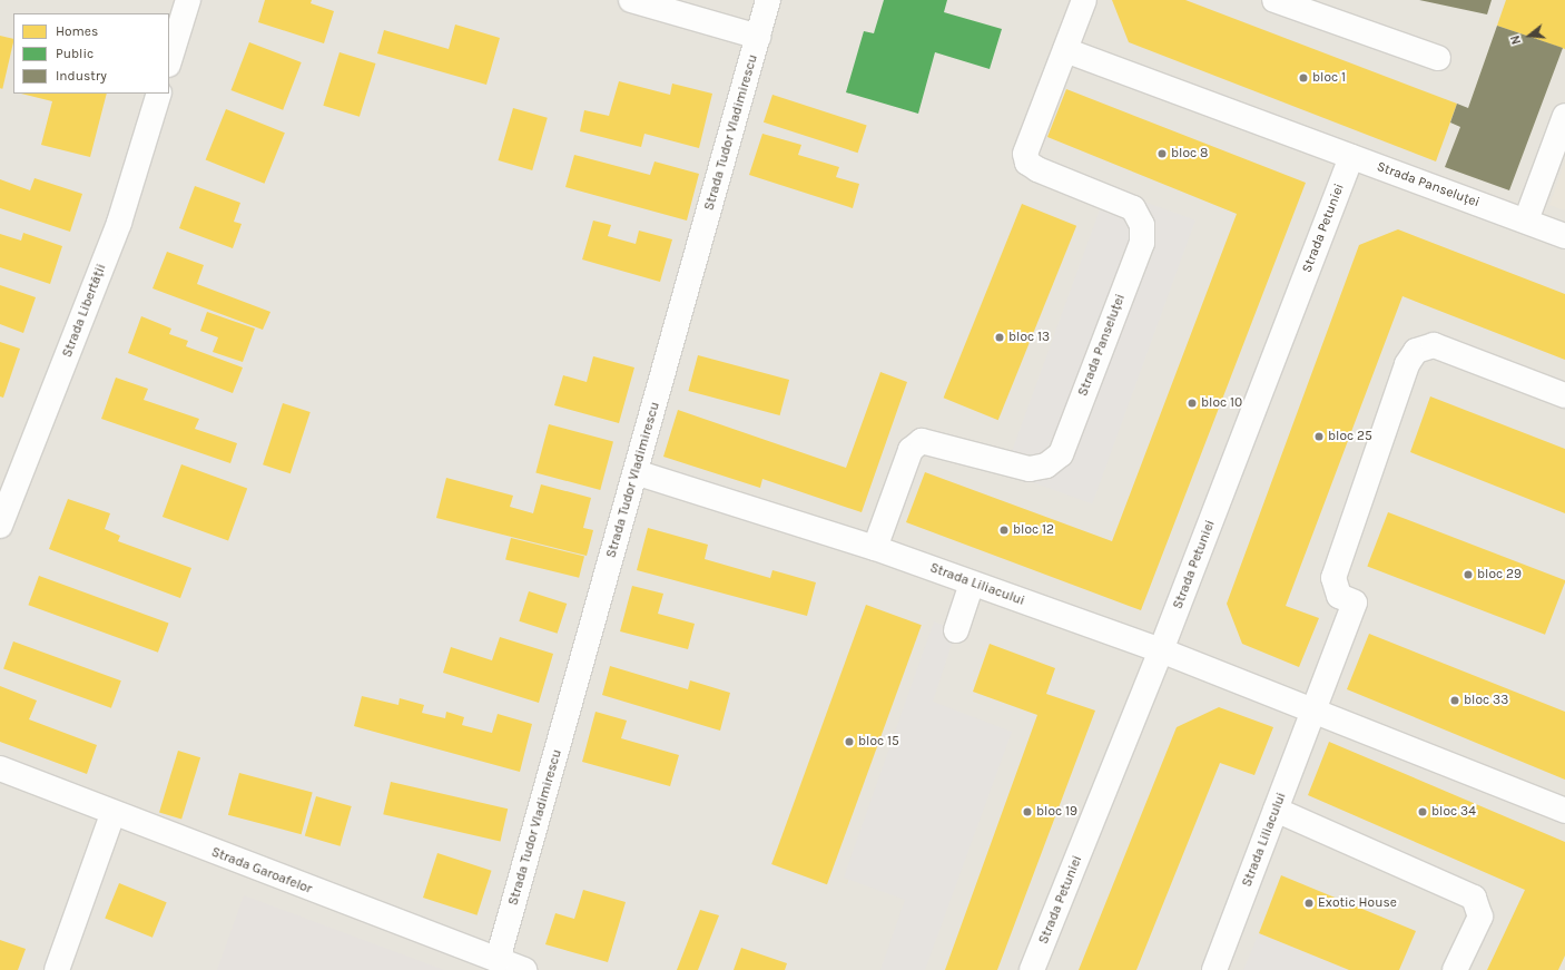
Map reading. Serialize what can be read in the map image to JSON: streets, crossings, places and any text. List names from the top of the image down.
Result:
{
  "streets": {
    "street": [
      "Strada Tudor Vladimirescu",
      "Strada Panseluței",
      "Strada Petuniei",
      "Strada Libertății",
      "Strada Liliacului",
      "Strada Garoafelor"
    ]
  },
  "crossings": [
    ["Strada Tudor Vladimirescu", "Strada Liliacului"],
    ["Strada Tudor Vladimirescu", "Strada Garoafelor"],
    ["Strada Panseluței", "Strada Petuniei"],
    ["Strada Panseluței", "Strada Liliacului"],
    ["Strada Petuniei", "Strada Liliacului"]
  ],
  "places": [
    "bloc 1",
    "bloc 8",
    "bloc 13",
    "bloc 10",
    "bloc 25",
    "bloc 12",
    "bloc 29",
    "bloc 33",
    "bloc 15",
    "bloc 19",
    "bloc 34",
    "Exotic House"
  ],
  "legend": ["Homes", "Public", "Industry"],
  "north": "left"
}
